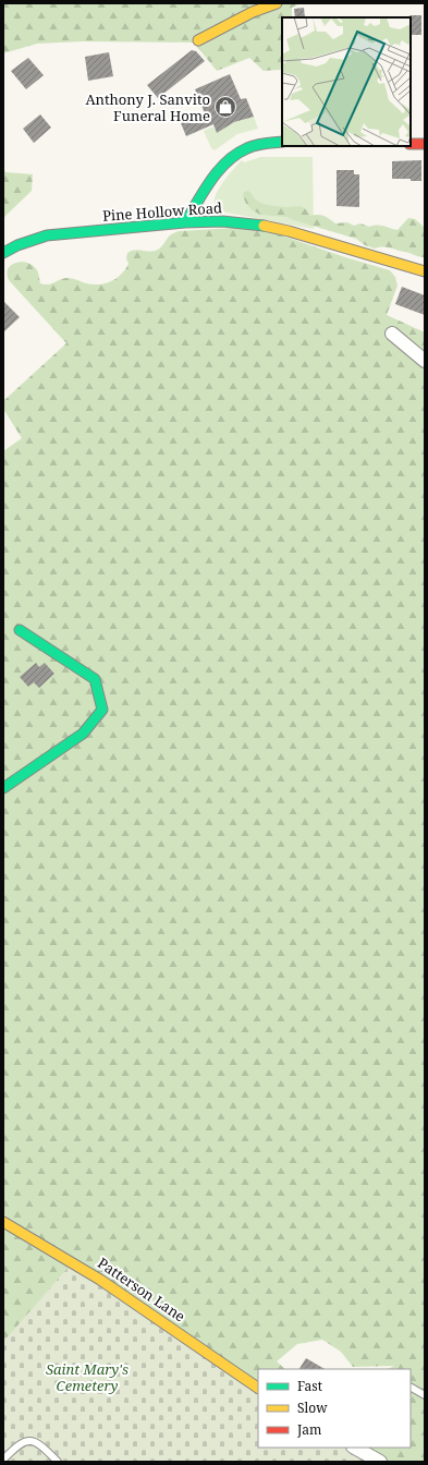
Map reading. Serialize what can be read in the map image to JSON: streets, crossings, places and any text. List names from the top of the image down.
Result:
{
  "streets": {
    "street": ["Pine Hollow Road", "Patterson Lane"]
  },
  "parks": ["Saint Mary's Cemetery"],
  "places": {
    "shop": ["Anthony J. Sanvito Funeral Home"]
  },
  "legend": ["Fast", "Slow", "Jam"]
}
